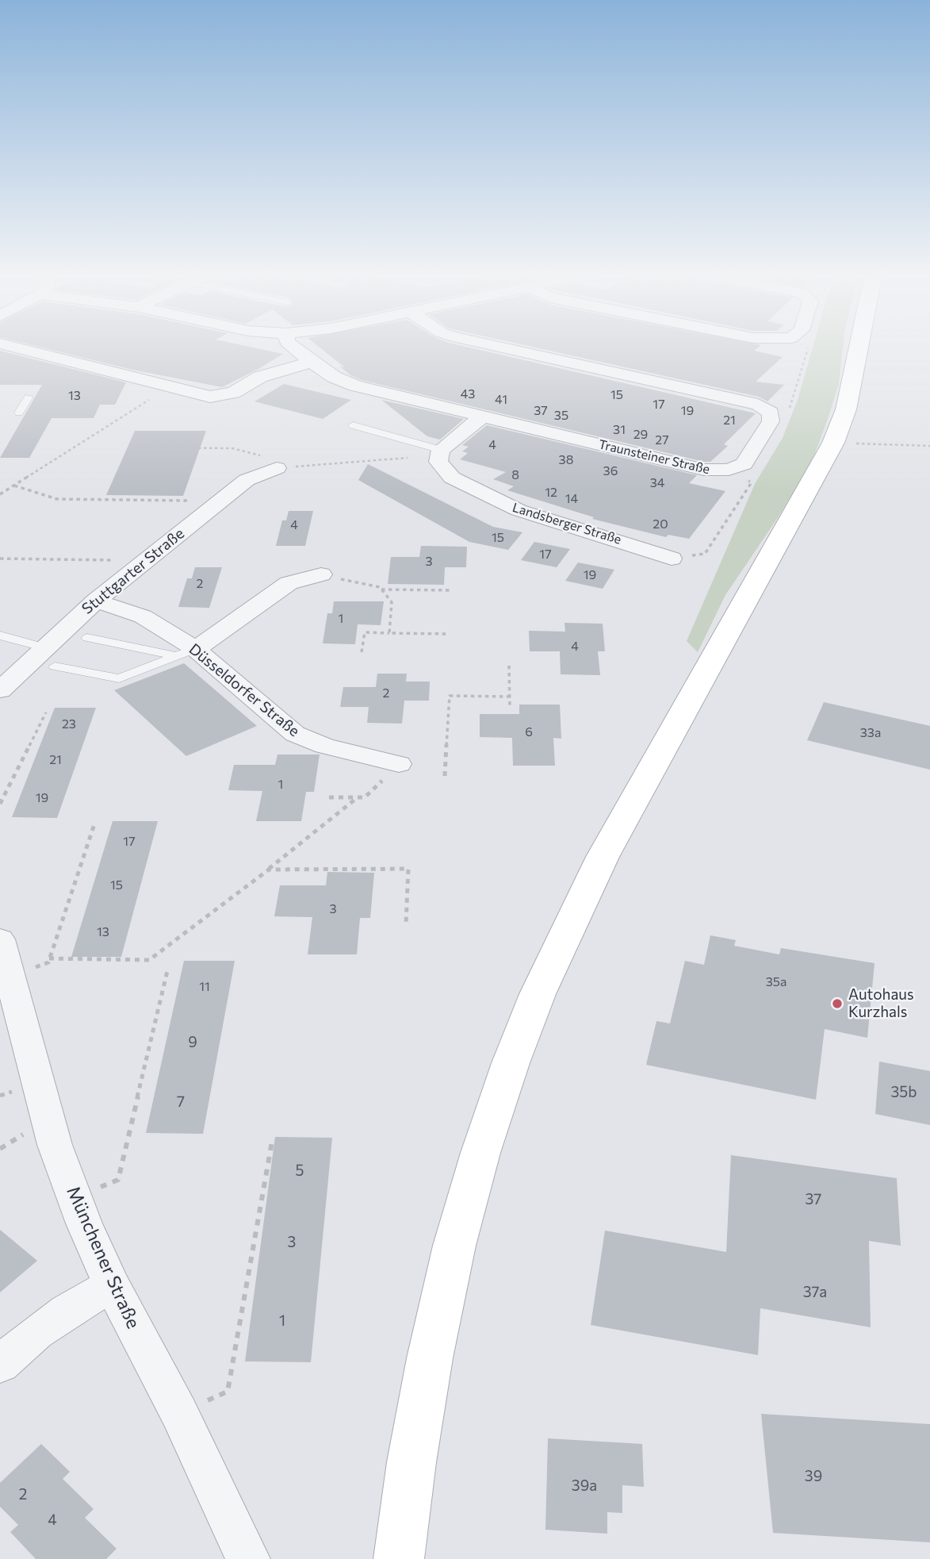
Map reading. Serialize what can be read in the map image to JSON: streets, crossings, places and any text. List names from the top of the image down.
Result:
{
  "streets": {
    "street": [
      "Traunsteiner Straße",
      "Landsberger Straße",
      "Stuttgarter Straße",
      "Düsseldorfer Straße",
      "Münchener Straße"
    ]
  },
  "crossings": [
    ["Stuttgarter Straße", "Düsseldorfer Straße"]
  ],
  "places": ["Autohaus Kurzhals"],
  "house_numbers": [
    "43",
    "15",
    "13",
    "41",
    "17",
    "37",
    "19",
    "35",
    "21",
    "31",
    "29",
    "27",
    "4",
    "38",
    "36",
    "8",
    "34",
    "12",
    "14",
    "20",
    "4",
    "15",
    "17",
    "3",
    "19",
    "2",
    "1",
    "4",
    "2",
    "23",
    "6",
    "33a",
    "21",
    "1",
    "19",
    "17",
    "15",
    "3",
    "13",
    "35a",
    "11",
    "9",
    "35b",
    "7",
    "5",
    "37",
    "3",
    "37a",
    "1",
    "39",
    "39a",
    "2",
    "4"
  ]
}
